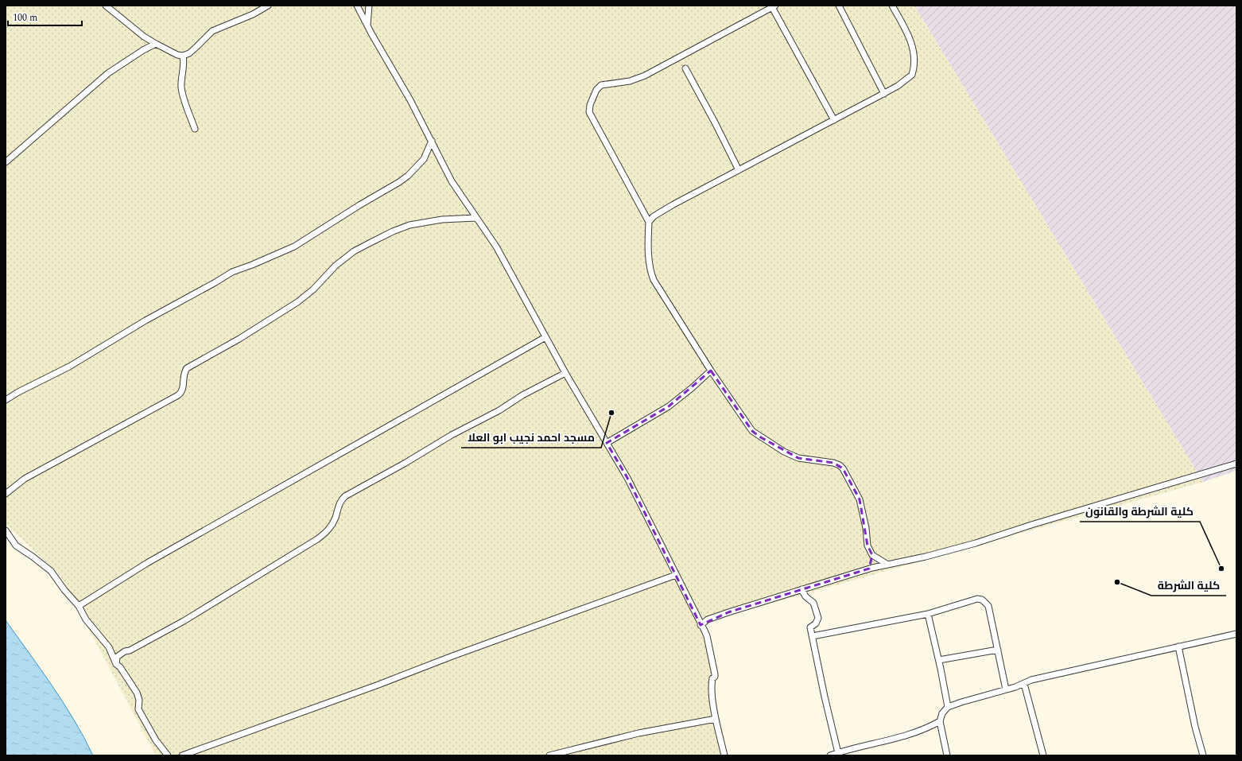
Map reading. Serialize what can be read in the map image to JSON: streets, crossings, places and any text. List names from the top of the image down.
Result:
{
  "places": ["مسجد احمد نجيب ابو العلا", "كلية الشرطة والقانون", "كلية الشرطة"],
  "scale_bar": "100 m"
}
